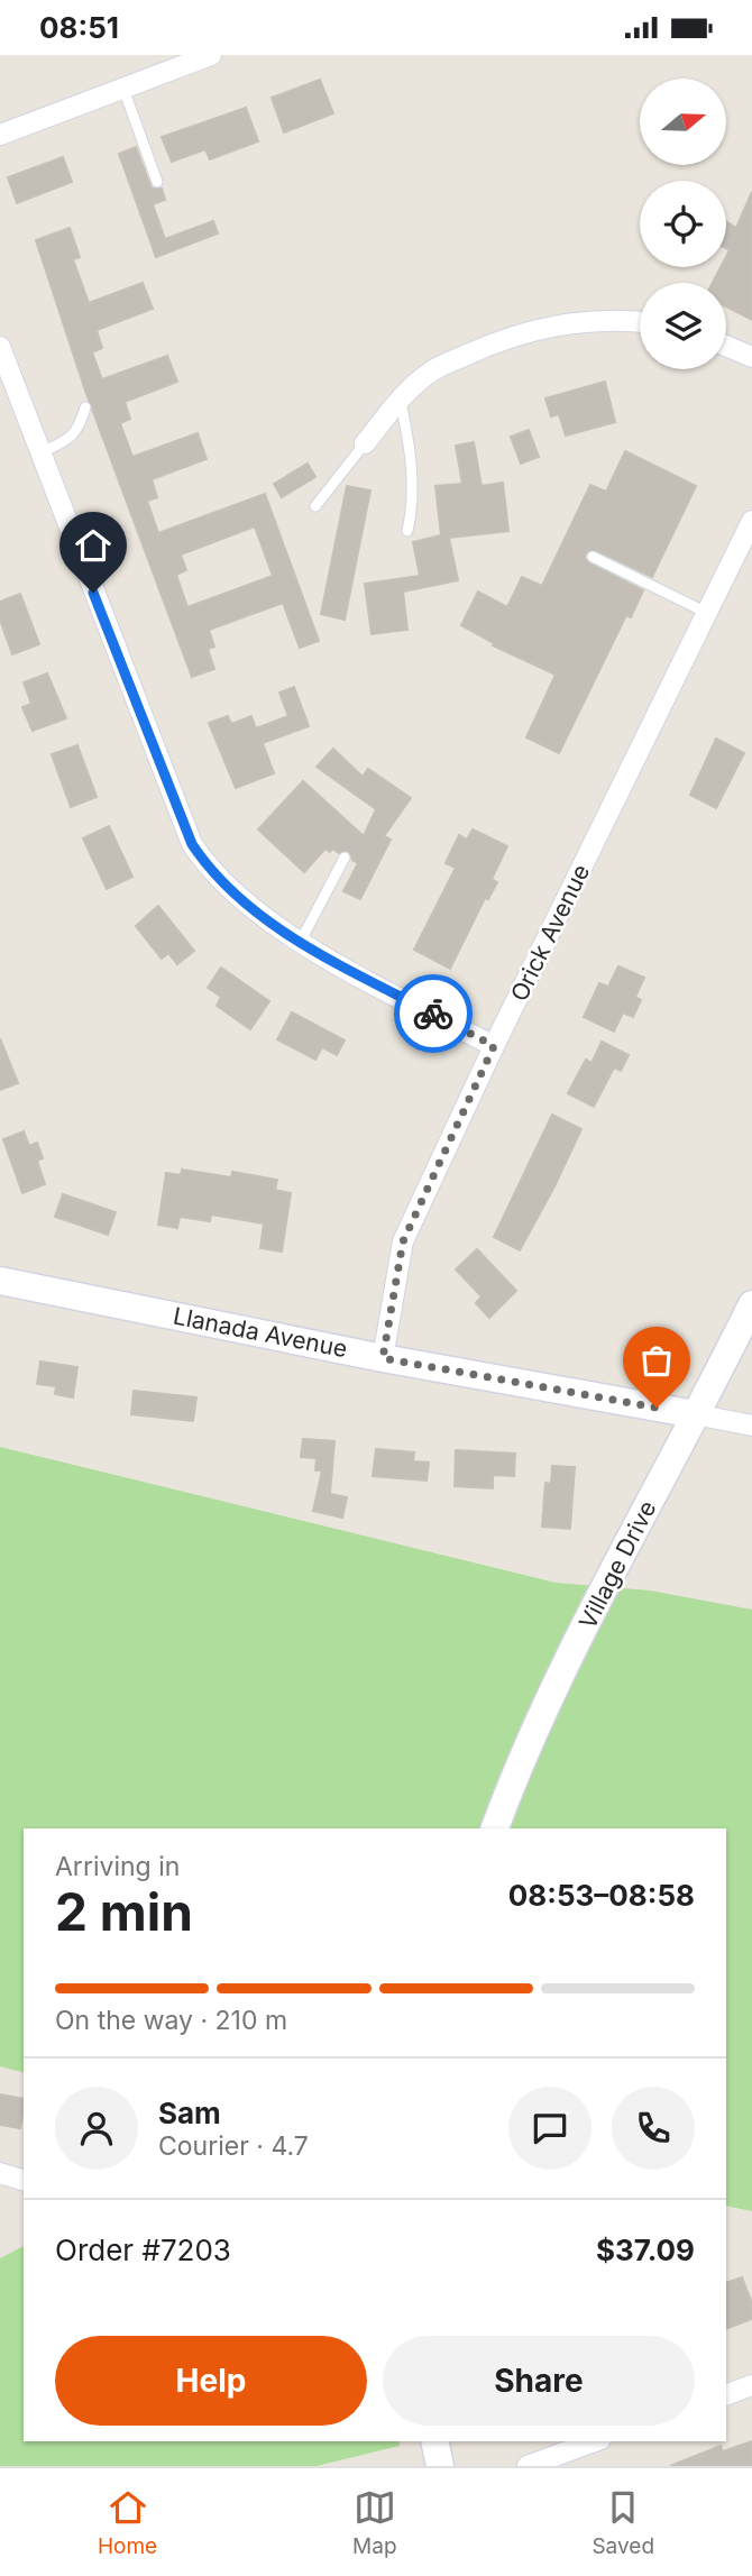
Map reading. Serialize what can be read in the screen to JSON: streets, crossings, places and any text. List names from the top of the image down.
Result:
{
  "streets": {
    "street": ["Orick Avenue", "Llanada Avenue", "Village Drive"]
  },
  "crossings": [
    ["Orick Avenue", "Llanada Avenue"],
    ["Llanada Avenue", "Village Drive"]
  ],
  "north": "right",
  "page": {
    "status": "08:51",
    "heading": ["2 min", "Arriving in", "08:53–08:58"],
    "panel": [
      "Sam",
      "Courier · 4.7",
      "Order #7203",
      "$37.09"
    ],
    "bar": "On the way · 210 m",
    "buttons": ["Help", "Share"],
    "tabs": ["Home", "Map", "Saved"]
  }
}
